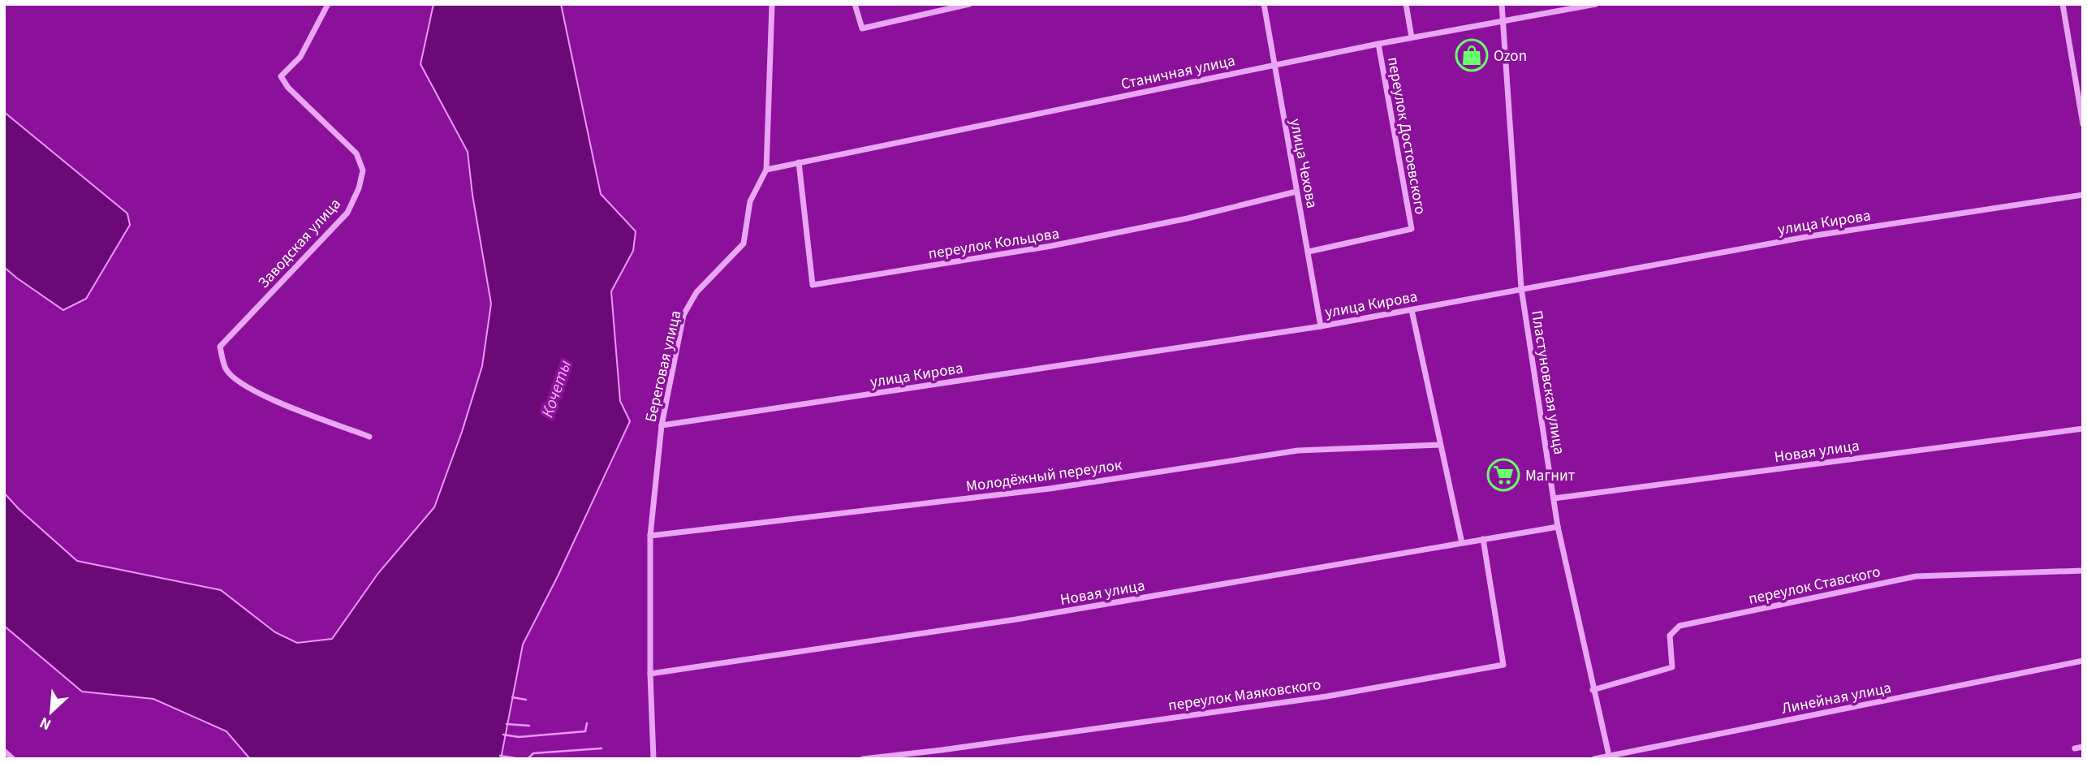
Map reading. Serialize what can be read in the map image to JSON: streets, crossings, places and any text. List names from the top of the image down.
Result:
{
  "streets": {
    "street": [
      "Станичная улица",
      "переулок Достоевского",
      "улица Чехова",
      "улица Кирова",
      "Заводская улица",
      "переулок Кольцова",
      "Береговая улица",
      "Пластуновская улица",
      "Новая улица",
      "Молодёжный переулок",
      "переулок Ставского",
      "переулок Маяковского",
      "Линейная улица"
    ]
  },
  "crossings": [
    ["Станичная улица", "переулок Достоевского"],
    ["Станичная улица", "улица Чехова"],
    ["Станичная улица", "переулок Кольцова"],
    ["Станичная улица", "Береговая улица"],
    ["Станичная улица", "Пластуновская улица"],
    ["переулок Достоевского", "улица Чехова"],
    ["улица Чехова", "улица Кирова"],
    ["улица Чехова", "переулок Кольцова"],
    ["улица Кирова", "Береговая улица"],
    ["улица Кирова", "Пластуновская улица"],
    ["Береговая улица", "Новая улица"],
    ["Береговая улица", "Молодёжный переулок"],
    ["Пластуновская улица", "Новая улица"],
    ["Пластуновская улица", "переулок Ставского"],
    ["Пластуновская улица", "Линейная улица"],
    ["Новая улица", "переулок Маяковского"]
  ],
  "water": ["Кочеты"],
  "places": {
    "shop": ["Ozon"],
    "supermarket": ["Магнит"]
  },
  "north": "bottom left"
}
